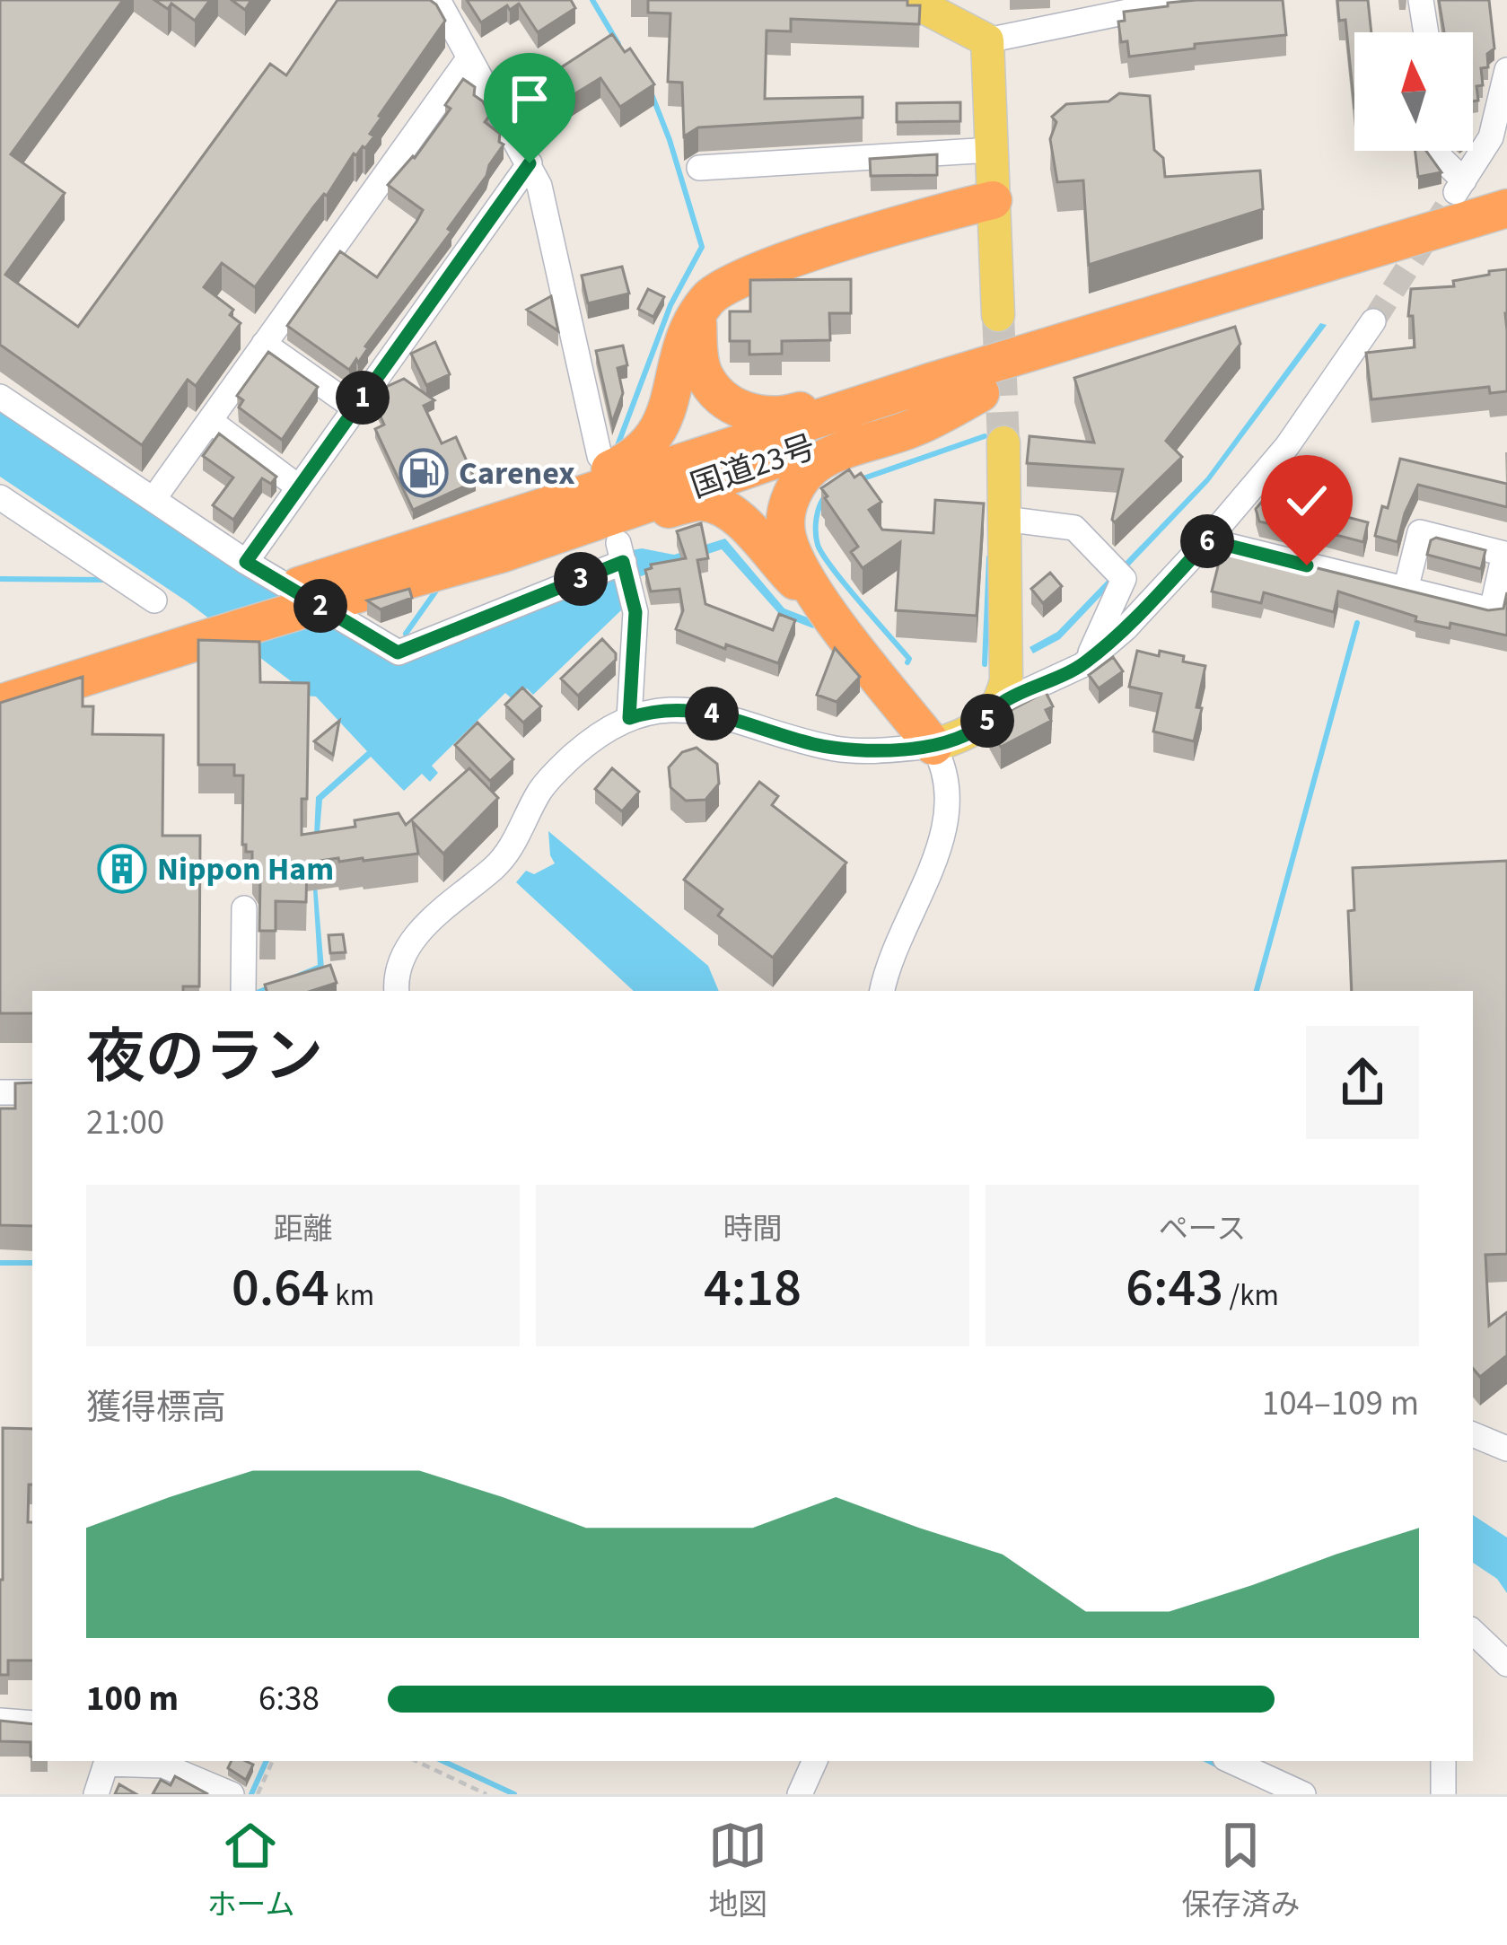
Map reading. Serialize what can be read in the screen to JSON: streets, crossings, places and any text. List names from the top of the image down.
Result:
{
  "streets": {
    "highway": ["国道23号"]
  },
  "places": {
    "fuel station": ["Carenex"],
    "building": ["Nippon Ham"]
  },
  "north": "top",
  "page": {
    "pins": [
      "1",
      "6",
      "3",
      "2",
      "4",
      "5"
    ],
    "heading": ["夜のラン", "21:00"],
    "stats": [
      ["距離", "0.64 km"],
      ["時間", "4:18"],
      ["ペース", "6:43 /km"]
    ],
    "chart": ["獲得標高", "104–109 m"],
    "list": [
      {
        "name": "100 m",
        "note": "6:38"
      }
    ],
    "tabs": ["ホーム", "地図", "保存済み"]
  }
}
